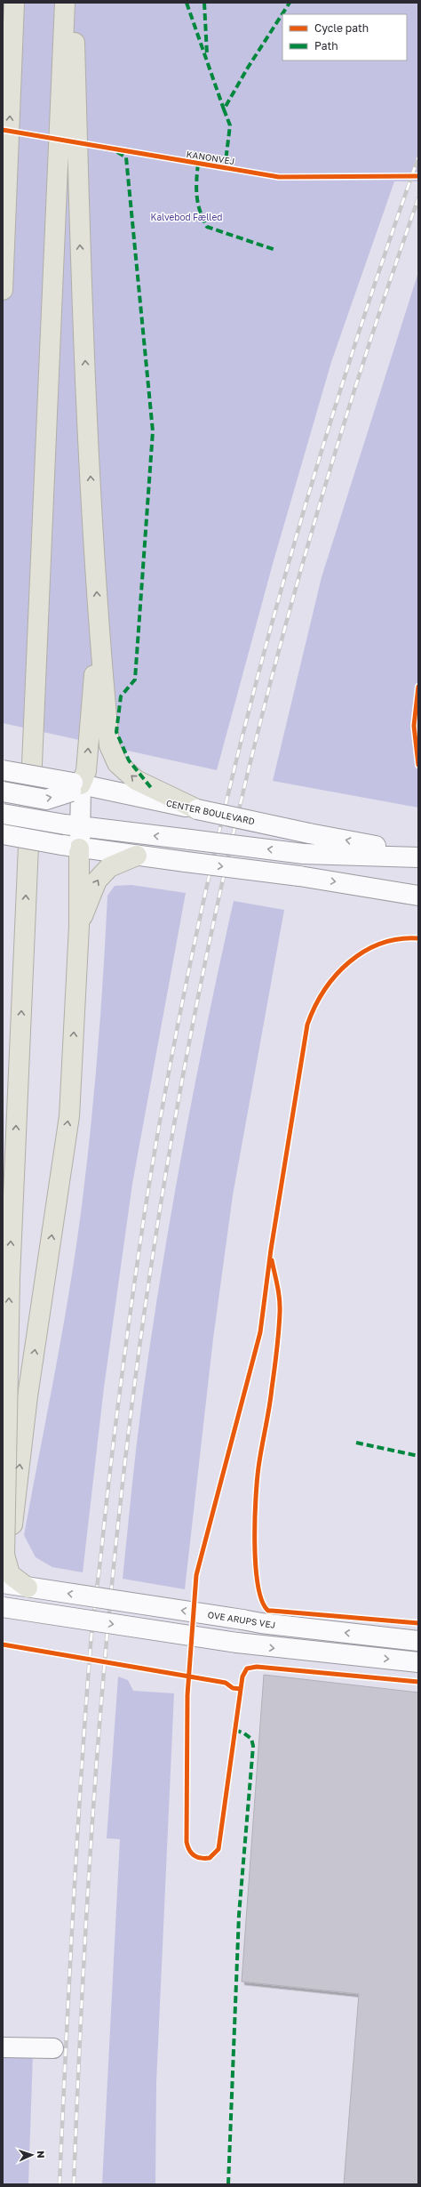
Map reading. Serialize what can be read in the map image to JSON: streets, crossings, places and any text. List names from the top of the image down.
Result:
{
  "streets": {
    "street": ["CENTER BOULEVARD", "OVE ARUPS VEJ"],
    "cycle path": ["KANONVEJ"]
  },
  "parks": ["Kalvebod Fælled"],
  "legend": ["Cycle path", "Path"],
  "north": "right"
}
